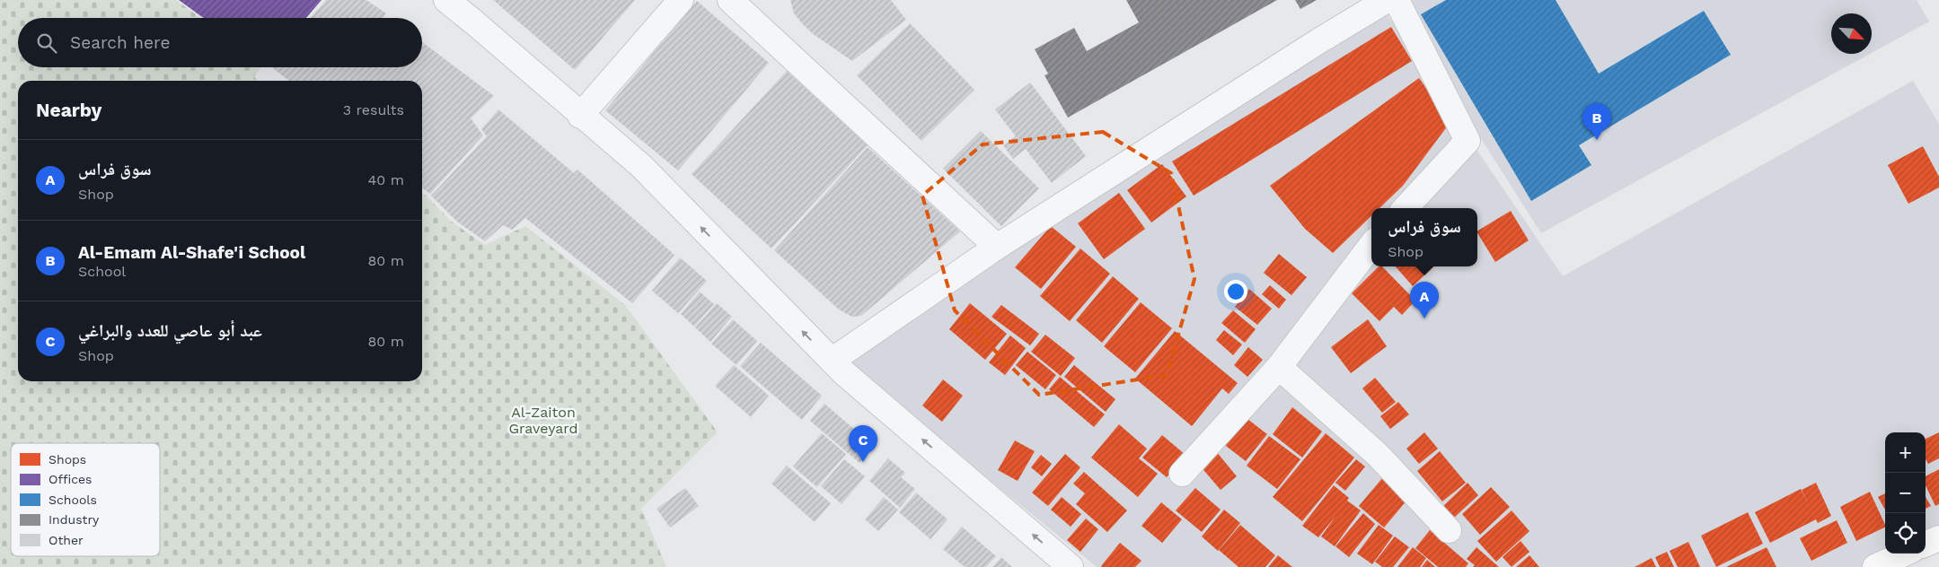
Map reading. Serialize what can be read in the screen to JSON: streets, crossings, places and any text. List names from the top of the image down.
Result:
{
  "parks": ["Al-Zaiton Graveyard"],
  "legend": [
    "Shops",
    "Offices",
    "Schools",
    "Industry",
    "Other"
  ],
  "north": "bottom right",
  "page": {
    "search": "Search here",
    "heading": ["Nearby", "3 results"],
    "pins": ["B", "A", "C"],
    "list": [
      {
        "mark": "A",
        "name": "سوق فراس",
        "note": "Shop",
        "value": "40 m"
      },
      {
        "mark": "B",
        "name": "Al-Emam Al-Shafe'i School",
        "note": "School",
        "value": "80 m"
      },
      {
        "mark": "C",
        "name": "عبد أبو عاصي للعدد والبراغي",
        "note": "Shop",
        "value": "80 m"
      }
    ],
    "popup": ["سوق فراس", "Shop"],
    "map_buttons": ["+", "−"]
  }
}
